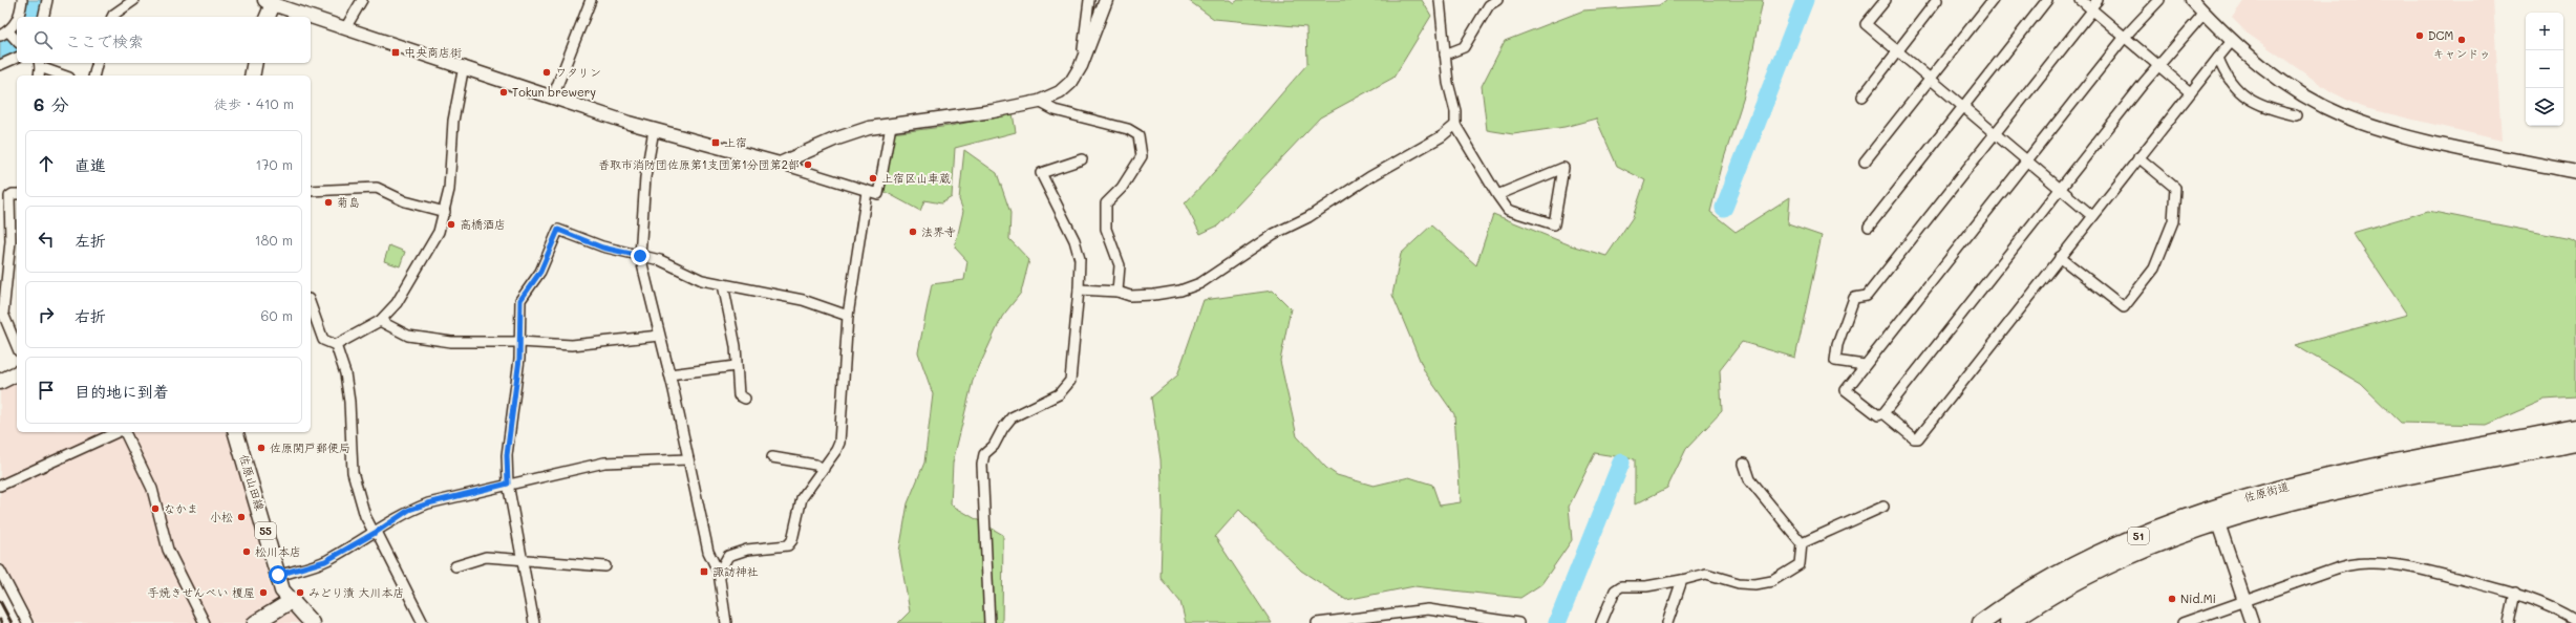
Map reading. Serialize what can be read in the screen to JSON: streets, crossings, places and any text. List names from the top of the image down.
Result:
{
  "streets": {
    "highway": ["佐原街道", "51"],
    "main road": ["佐原山田線", "55"]
  },
  "places": {
    "other": [
      "DCM",
      "キャンドゥ",
      "ワタリン",
      "Tokun brewery",
      "香取市消防団佐原第1支団第1分団第2部",
      "上宿区山車蔵",
      "菊島",
      "高橋酒店",
      "法界寺",
      "佐原関戸郵便局",
      "なかま",
      "小松",
      "松川本店",
      "手焼きせんべい 榎屋",
      "みどり漬 大川本店",
      "Nid.Mi"
    ],
    "transit": ["中央商店街", "上宿", "諏訪神社"]
  },
  "page": {
    "map_buttons": ["+", "−"],
    "search": "ここで検索",
    "heading": ["6 分", "徒歩 · 410 m"],
    "list": [
      ["直進", "170 m"],
      ["左折", "180 m"],
      ["右折", "60 m"],
      "目的地に到着"
    ]
  }
}
